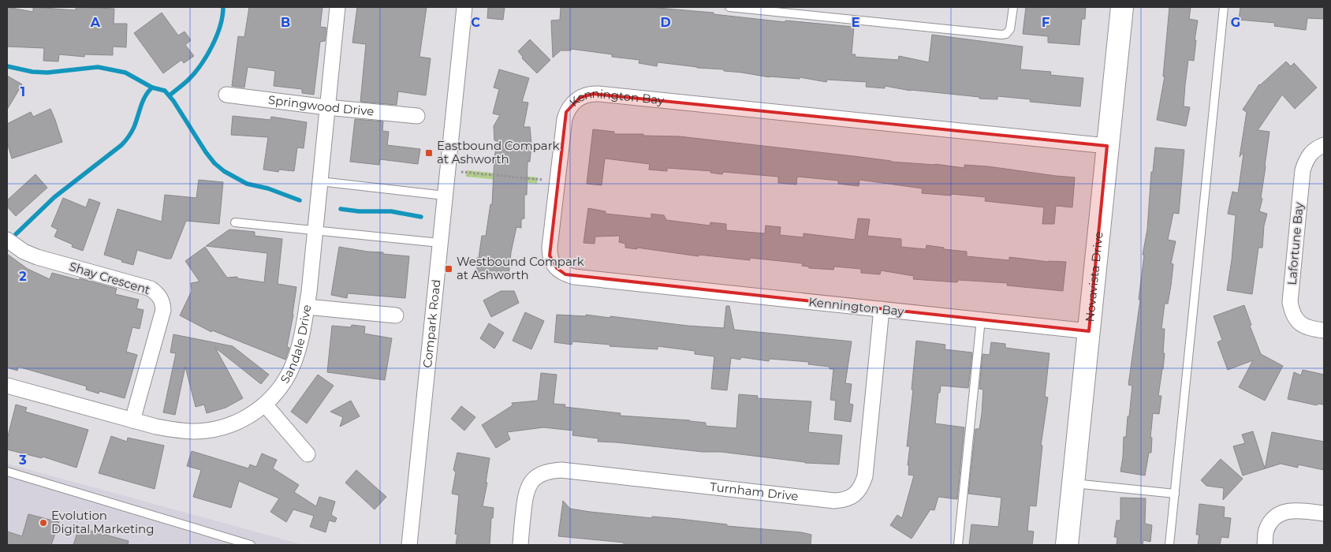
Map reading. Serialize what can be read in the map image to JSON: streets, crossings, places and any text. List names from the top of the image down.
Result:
{
  "streets": {
    "street": [
      "Kennington Bay",
      "Springwood Drive",
      "Lafortune Bay",
      "Novavista Drive",
      "Shay Crescent",
      "Compark Road",
      "Sandale Drive",
      "Turnham Drive"
    ]
  },
  "crossings": [
    ["Kennington Bay", "Novavista Drive"],
    ["Kennington Bay", "Turnham Drive"],
    ["Springwood Drive", "Sandale Drive"],
    ["Shay Crescent", "Sandale Drive"]
  ],
  "places": {
    "transit": ["Eastbound Compark at Ashworth", "Westbound Compark at Ashworth"],
    "other": ["Evolution Digital Marketing"]
  },
  "grid": {
    "columns": [
      "A",
      "B",
      "C",
      "D",
      "E",
      "F",
      "G"
    ],
    "rows": ["1", "2", "3"]
  }
}
